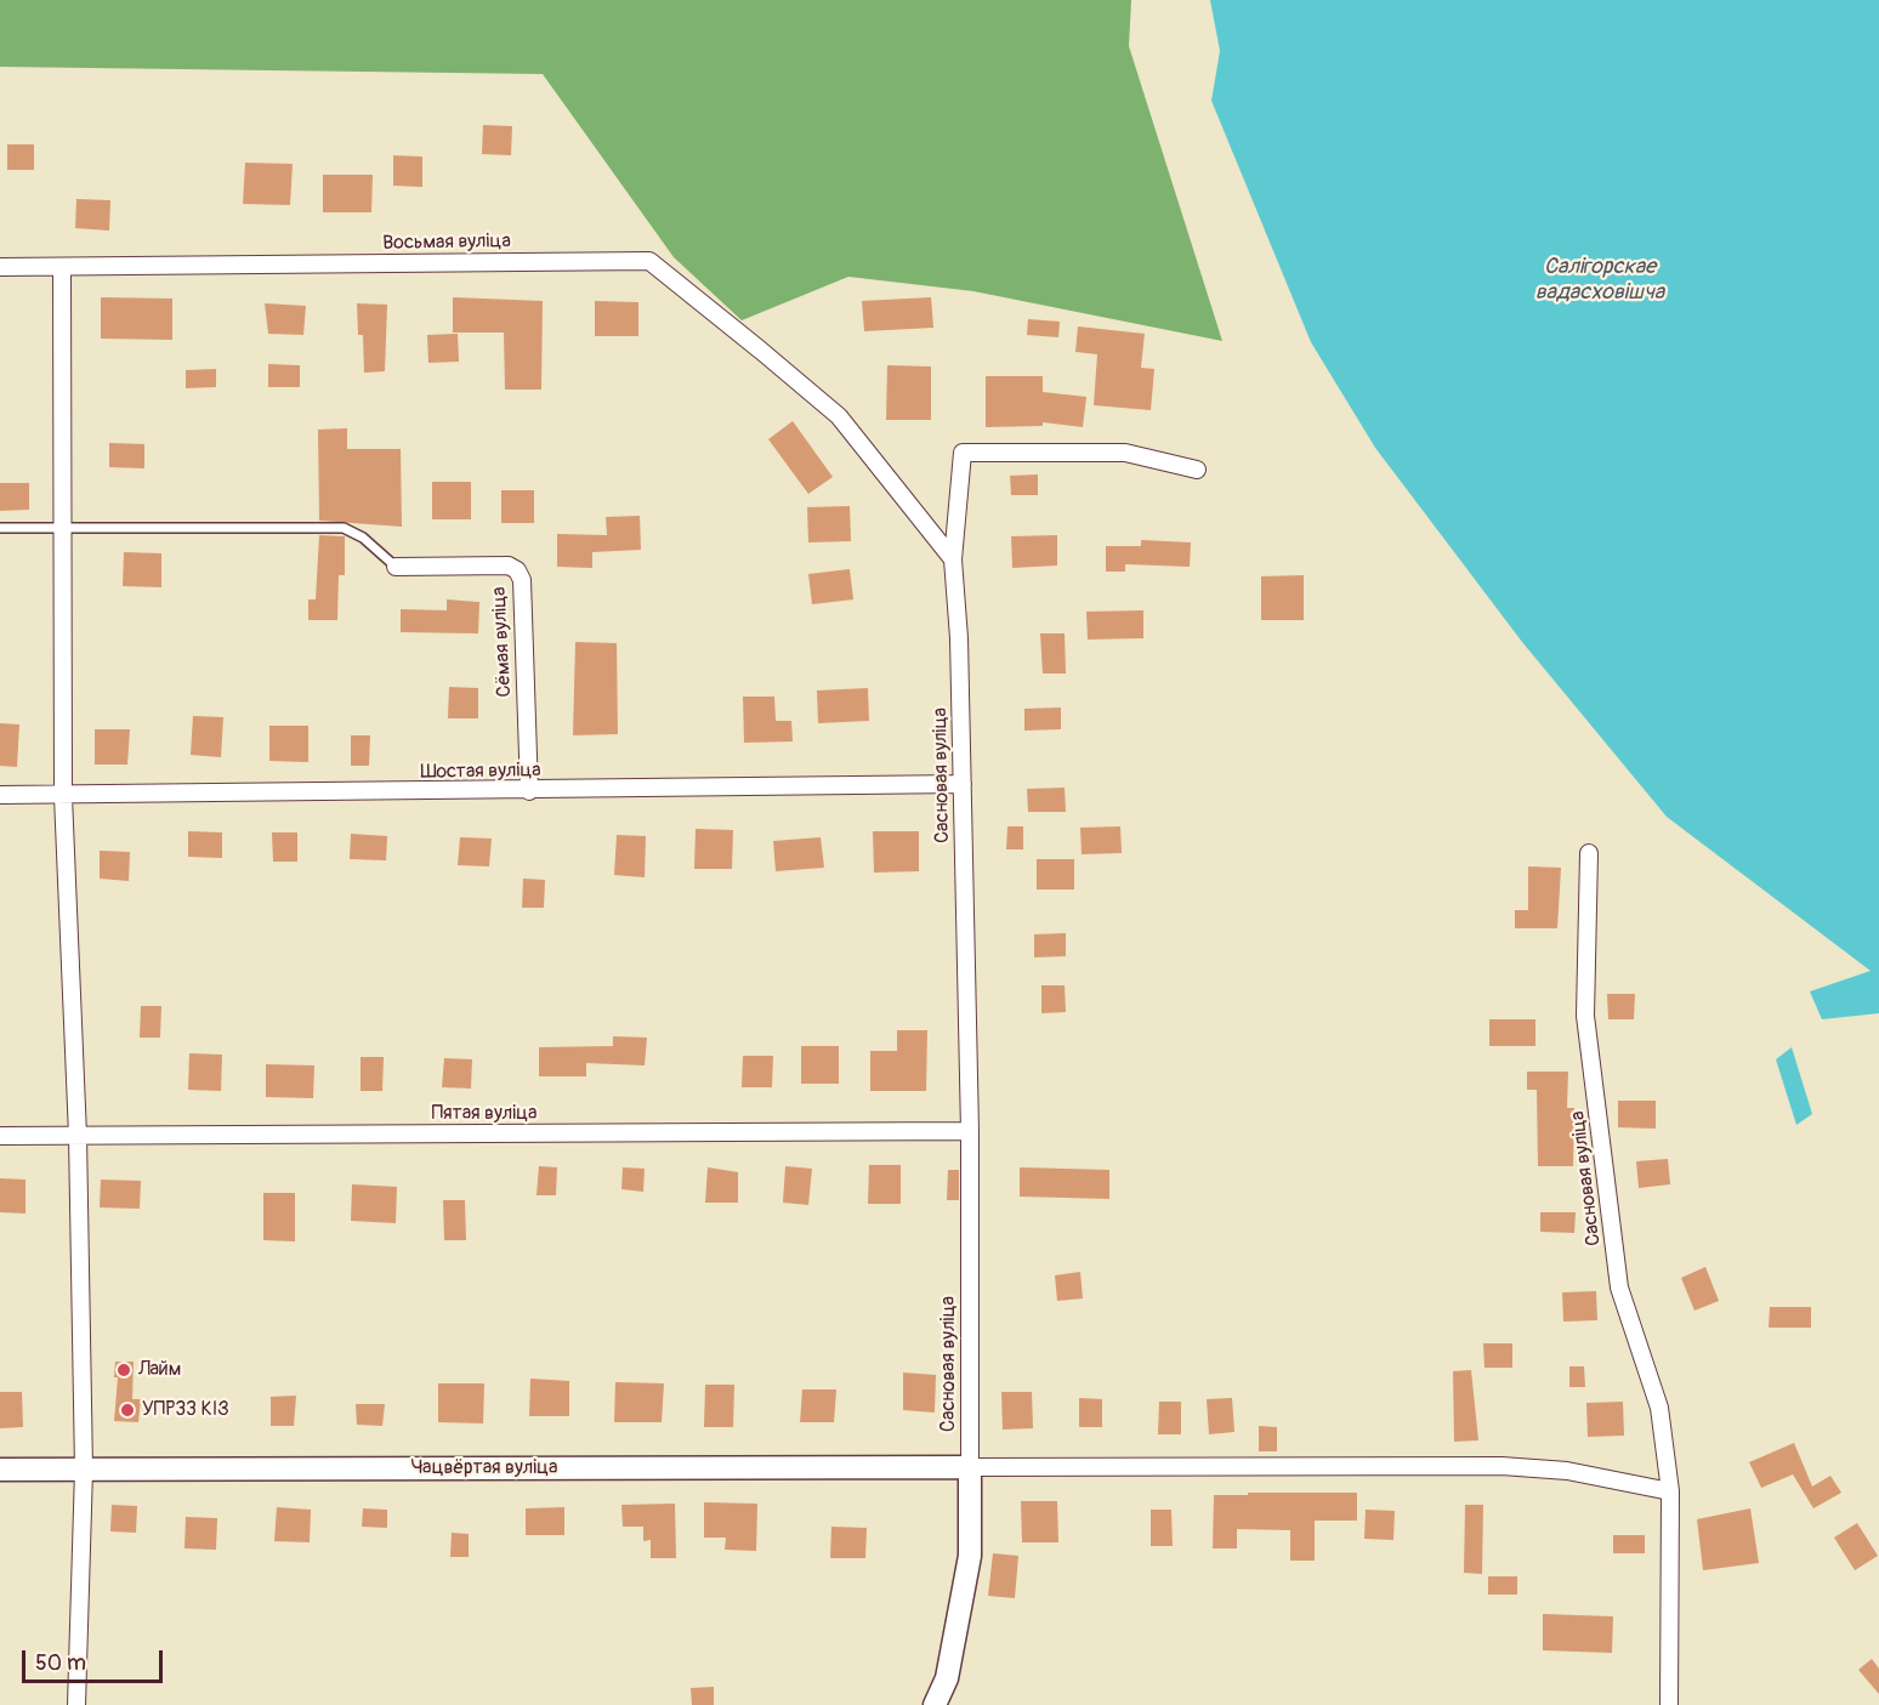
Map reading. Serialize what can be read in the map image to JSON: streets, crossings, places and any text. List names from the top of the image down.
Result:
{
  "streets": {
    "street": [
      "Восьмая вуліца",
      "Сёмая вуліца",
      "Шостая вуліца",
      "Сасновая вуліца",
      "Пятая вуліца",
      "Чацвёртая вуліца"
    ]
  },
  "crossings": [
    ["Восьмая вуліца", "Сасновая вуліца"],
    ["Сёмая вуліца", "Шостая вуліца"],
    ["Шостая вуліца", "Сасновая вуліца"],
    ["Сасновая вуліца", "Пятая вуліца"],
    ["Сасновая вуліца", "Чацвёртая вуліца"]
  ],
  "water": ["Салігорскае вадасховішча"],
  "places": ["Лайм", "УПР33 КІЗ"],
  "scale_bar": "50 m"
}
